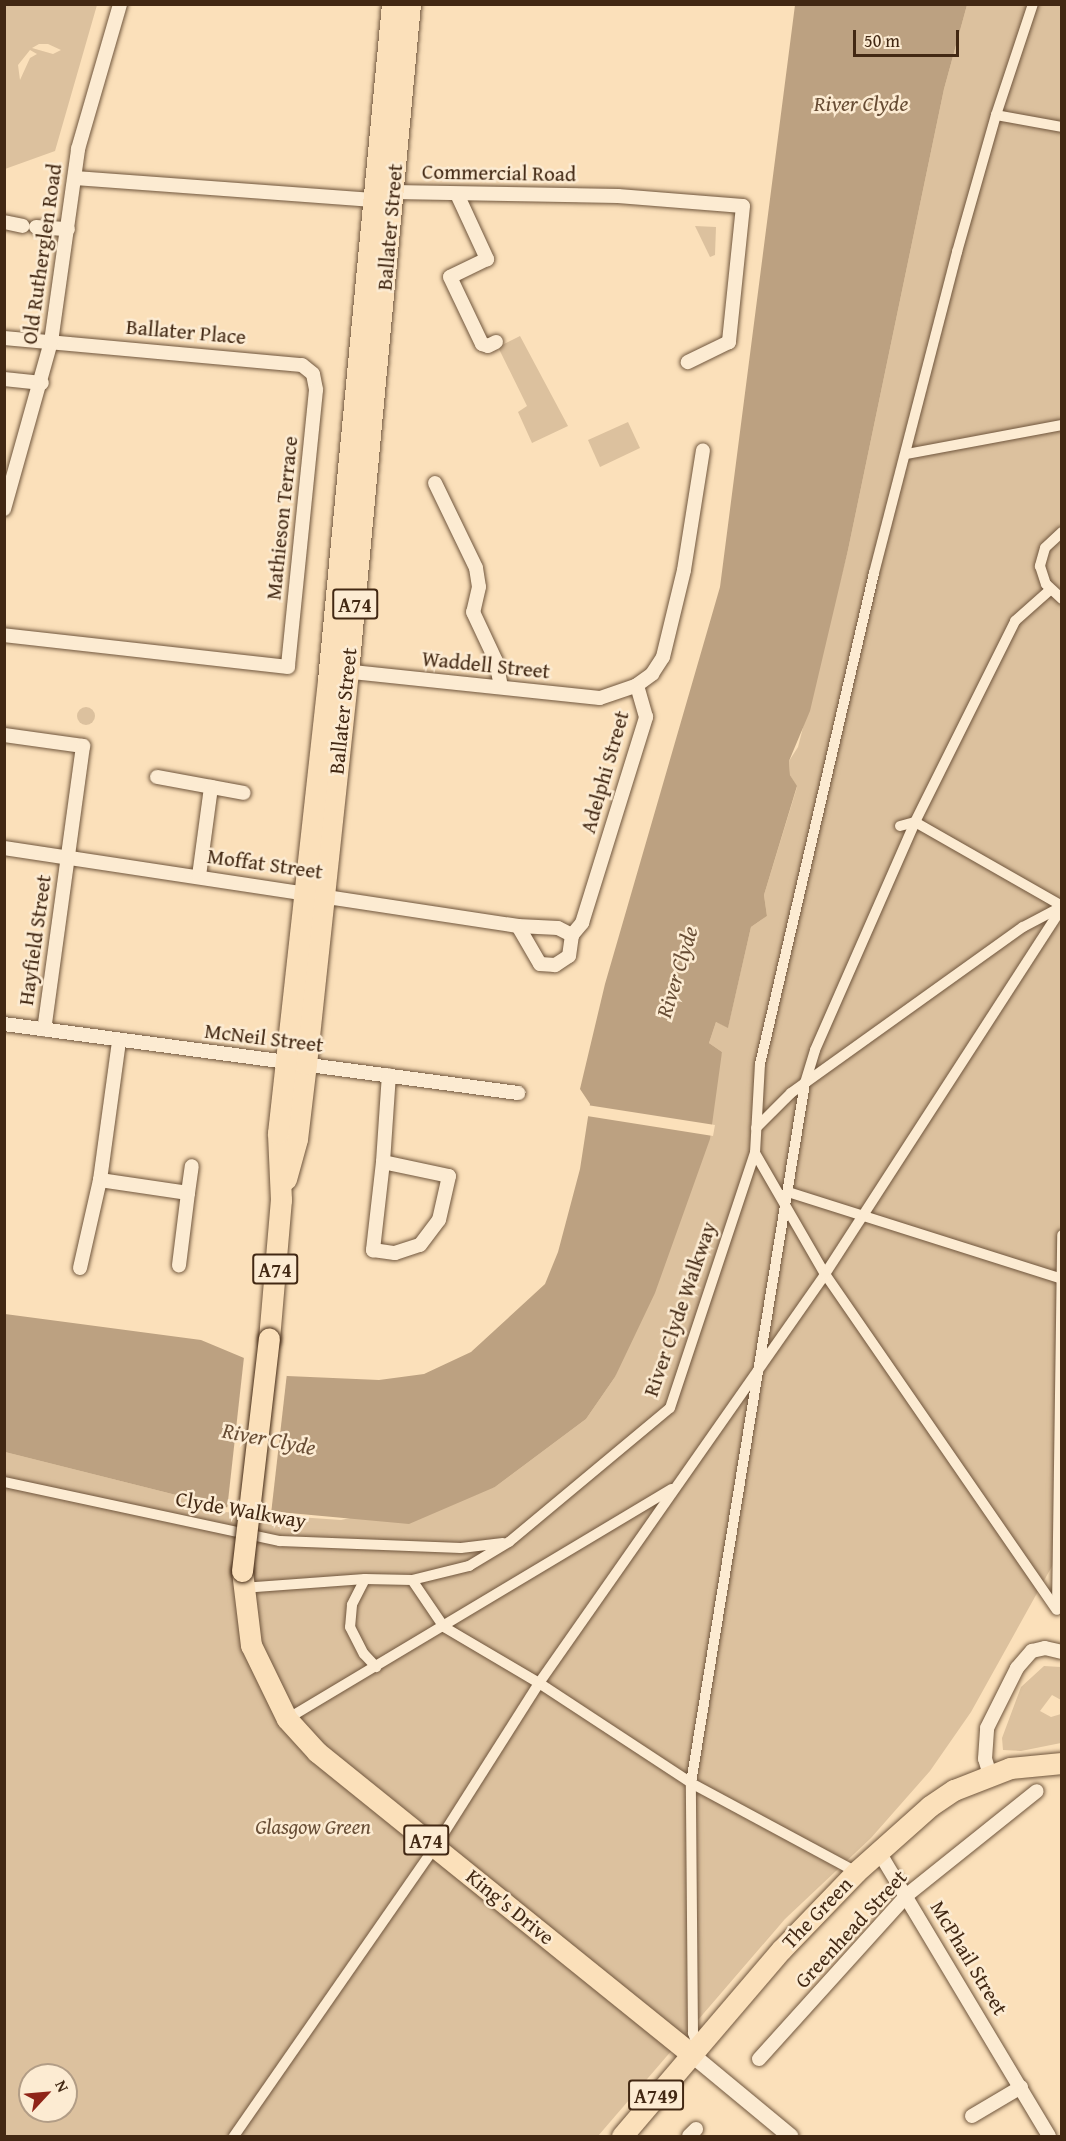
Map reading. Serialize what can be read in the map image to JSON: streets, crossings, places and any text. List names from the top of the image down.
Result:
{
  "streets": {
    "main road": [
      "Ballater Street",
      "A74",
      "King's Drive",
      "The Green",
      "A749"
    ],
    "street": [
      "Commercial Road",
      "Old Rutherglen Road",
      "Ballater Place",
      "Mathieson Terrace",
      "Waddell Street",
      "Adelphi Street",
      "Moffat Street",
      "Hayfield Street",
      "McNeil Street",
      "River Clyde Walkway",
      "Clyde Walkway",
      "Greenhead Street",
      "McPhail Street"
    ]
  },
  "crossings": [
    ["Commercial Road", "Ballater Street"],
    ["Commercial Road", "Old Rutherglen Road"],
    ["Ballater Street", "Waddell Street"],
    ["Ballater Street", "Moffat Street"],
    ["Ballater Street", "McNeil Street"],
    ["Ballater Street", "River Clyde Walkway"],
    ["Ballater Street", "King's Drive"],
    ["Old Rutherglen Road", "Ballater Place"],
    ["Ballater Place", "Mathieson Terrace"],
    ["Waddell Street", "Adelphi Street"],
    ["Adelphi Street", "Moffat Street"],
    ["Moffat Street", "Hayfield Street"],
    ["Hayfield Street", "McNeil Street"],
    ["River Clyde Walkway", "Clyde Walkway"],
    ["River Clyde Walkway", "King's Drive"],
    ["King's Drive", "The Green"],
    ["The Green", "McPhail Street"],
    ["Greenhead Street", "McPhail Street"]
  ],
  "water": ["River Clyde"],
  "parks": ["Glasgow Green"],
  "scale_bar": "50 m",
  "north": "top right"
}
